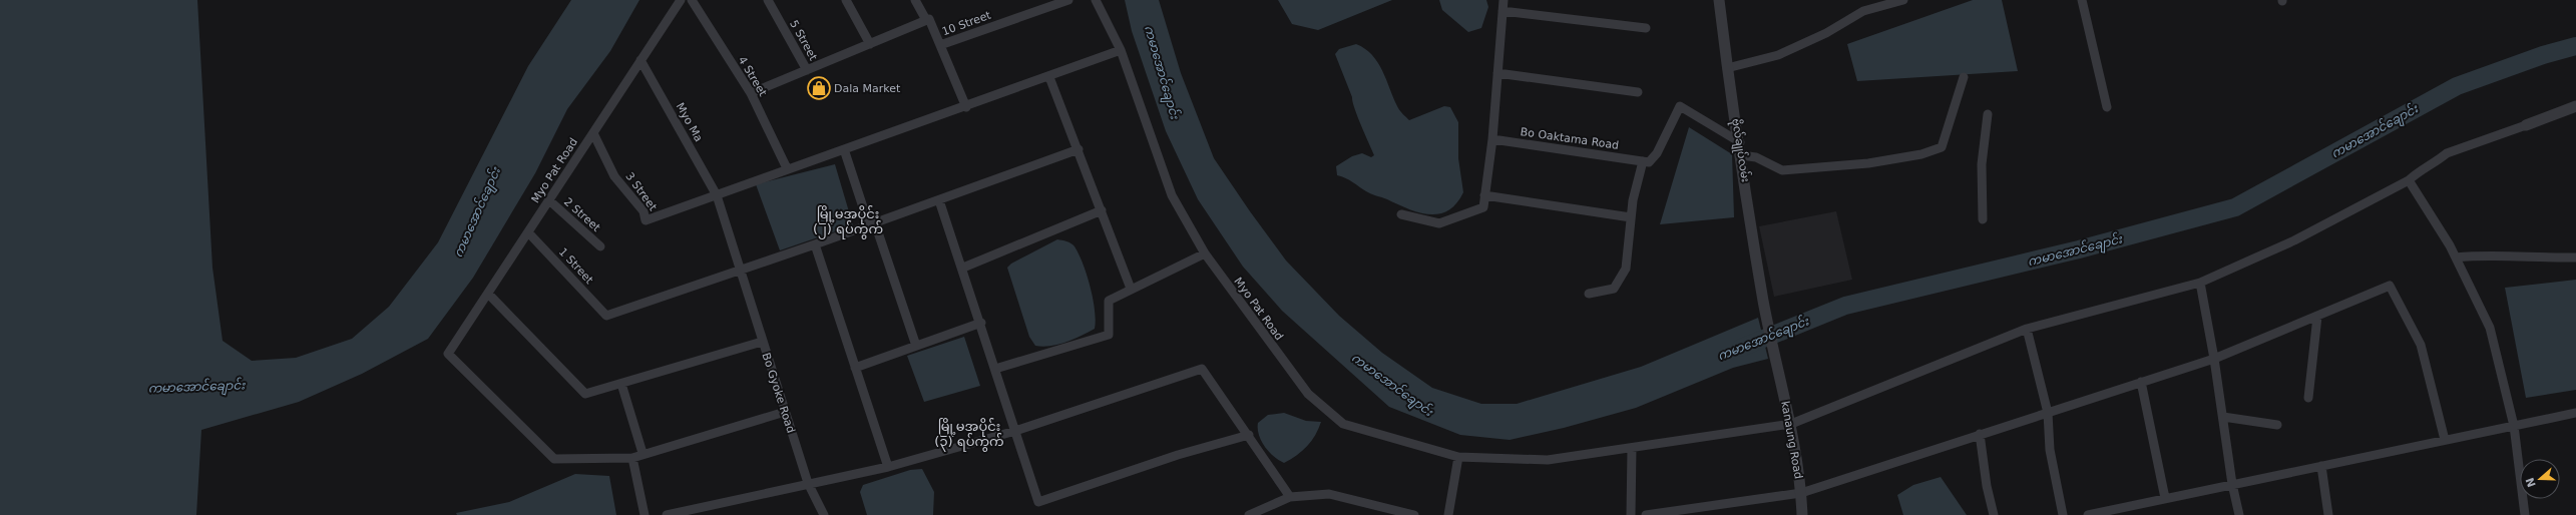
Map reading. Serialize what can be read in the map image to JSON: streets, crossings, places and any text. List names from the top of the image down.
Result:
{
  "streets": {
    "street": [
      "10 Street",
      "5 Street",
      "4 Street",
      "Myo Ma",
      "Bo Oaktama Road",
      "ဗိုလ်ချုပ်လမ်း",
      "Myo Pat Road",
      "3 Street",
      "2 Street",
      "1 Street",
      "Bo Gyoke Road",
      "kanaung Road"
    ]
  },
  "crossings": [
    ["Myo Ma", "Myo Pat Road"],
    ["Myo Ma", "3 Street"],
    ["Myo Ma", "1 Street"],
    ["Myo Ma", "Bo Gyoke Road"],
    ["ဗိုလ်ချုပ်လမ်း", "kanaung Road"],
    ["Myo Pat Road", "3 Street"],
    ["Myo Pat Road", "2 Street"],
    ["Myo Pat Road", "1 Street"],
    ["Myo Pat Road", "kanaung Road"],
    ["1 Street", "Bo Gyoke Road"]
  ],
  "districts": ["မြို့မအပိုင်း (၂) ရပ်ကွက်", "မြို့မအပိုင်း (၃) ရပ်ကွက်"],
  "water": ["ကမာအောင်ချောင်း"],
  "places": {
    "shop": ["Dala Market"]
  },
  "north": "left"
}
